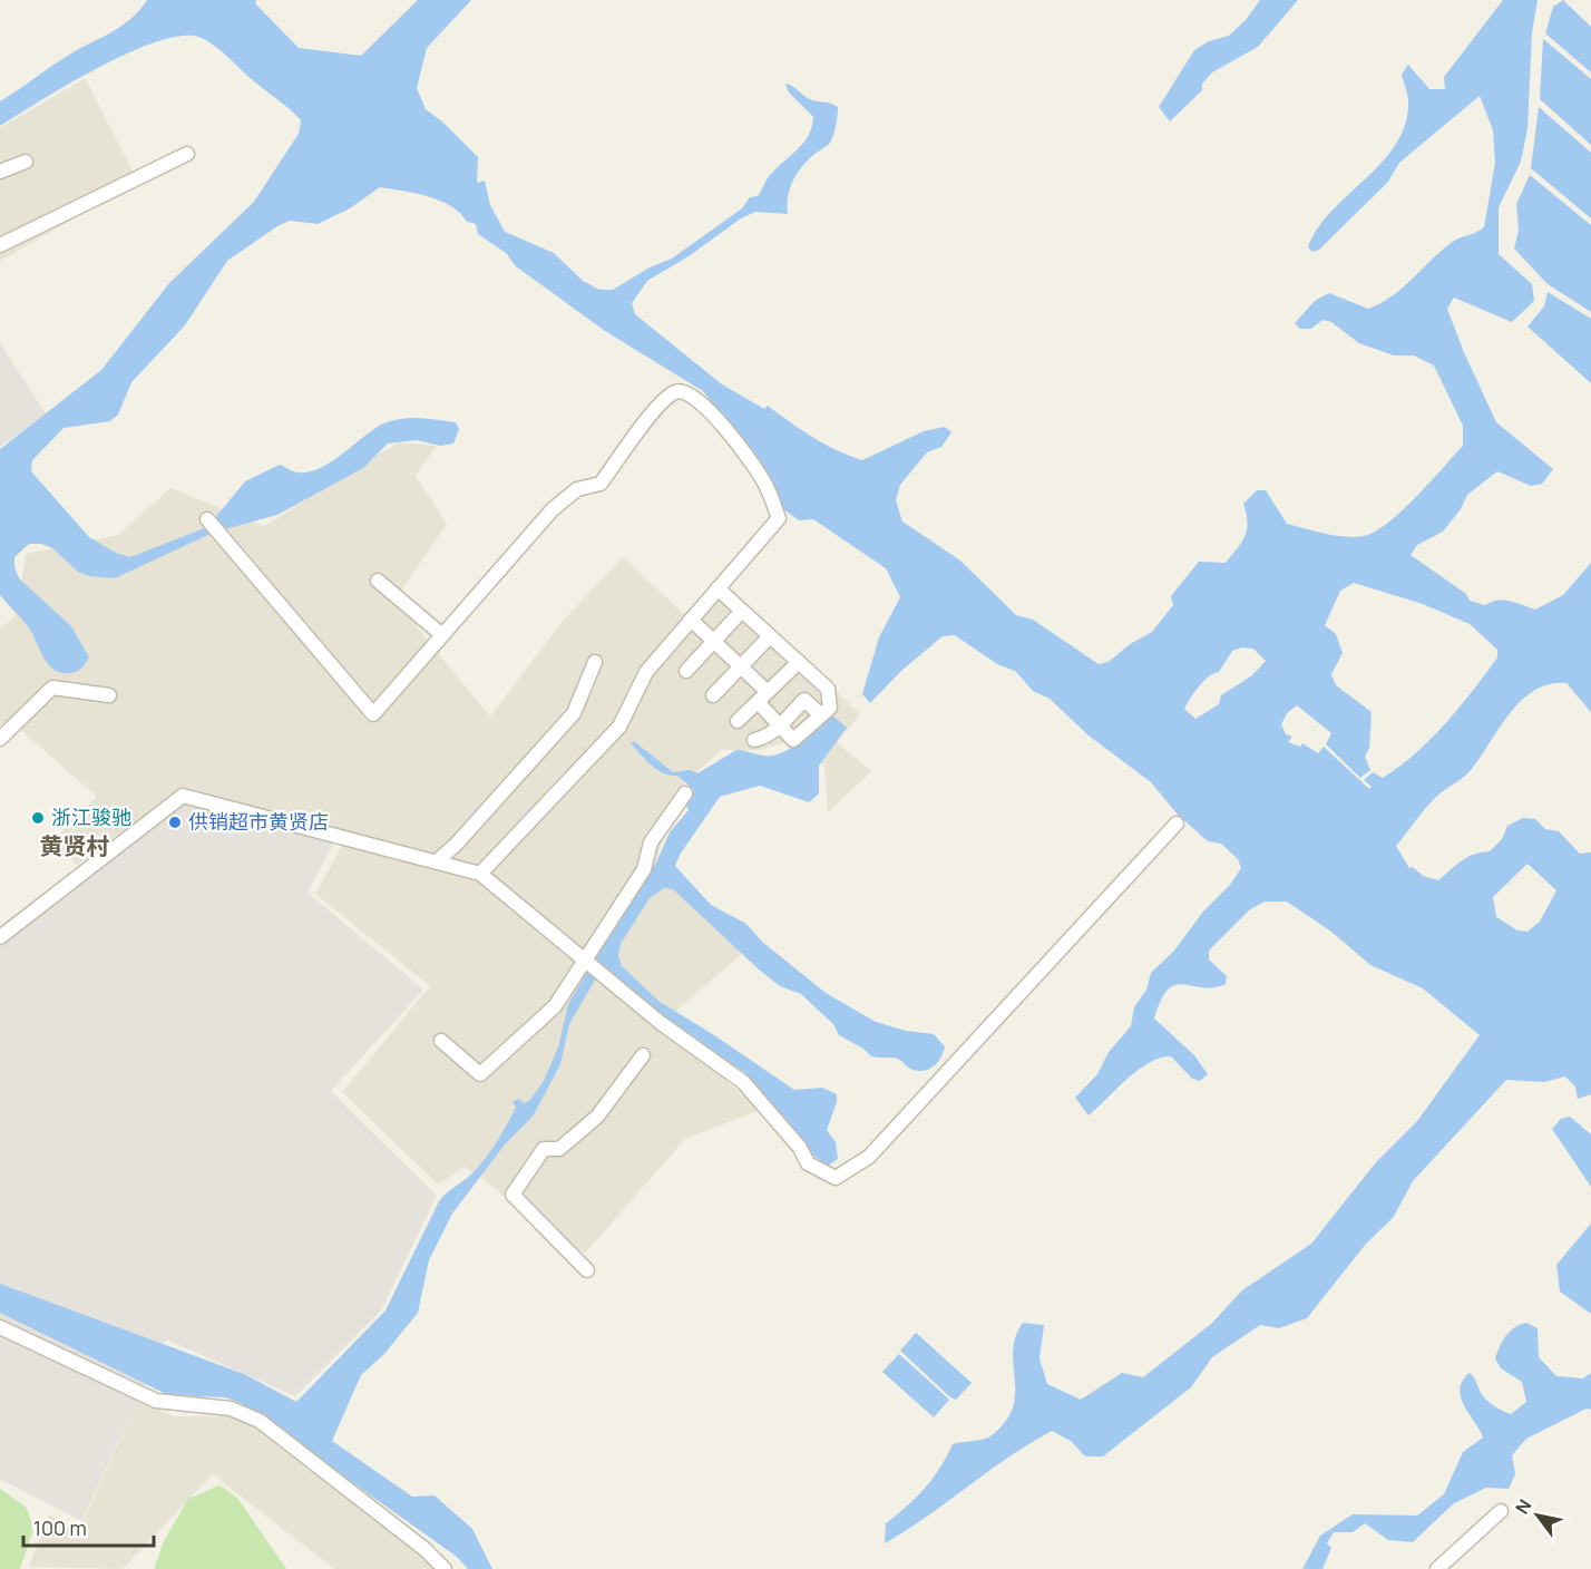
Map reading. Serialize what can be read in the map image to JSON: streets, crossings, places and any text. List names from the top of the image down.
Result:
{
  "districts": ["黄贤村"],
  "places": ["浙江骏驰", "供销超市黄贤店"],
  "scale_bar": "100 m",
  "north": "top left"
}
